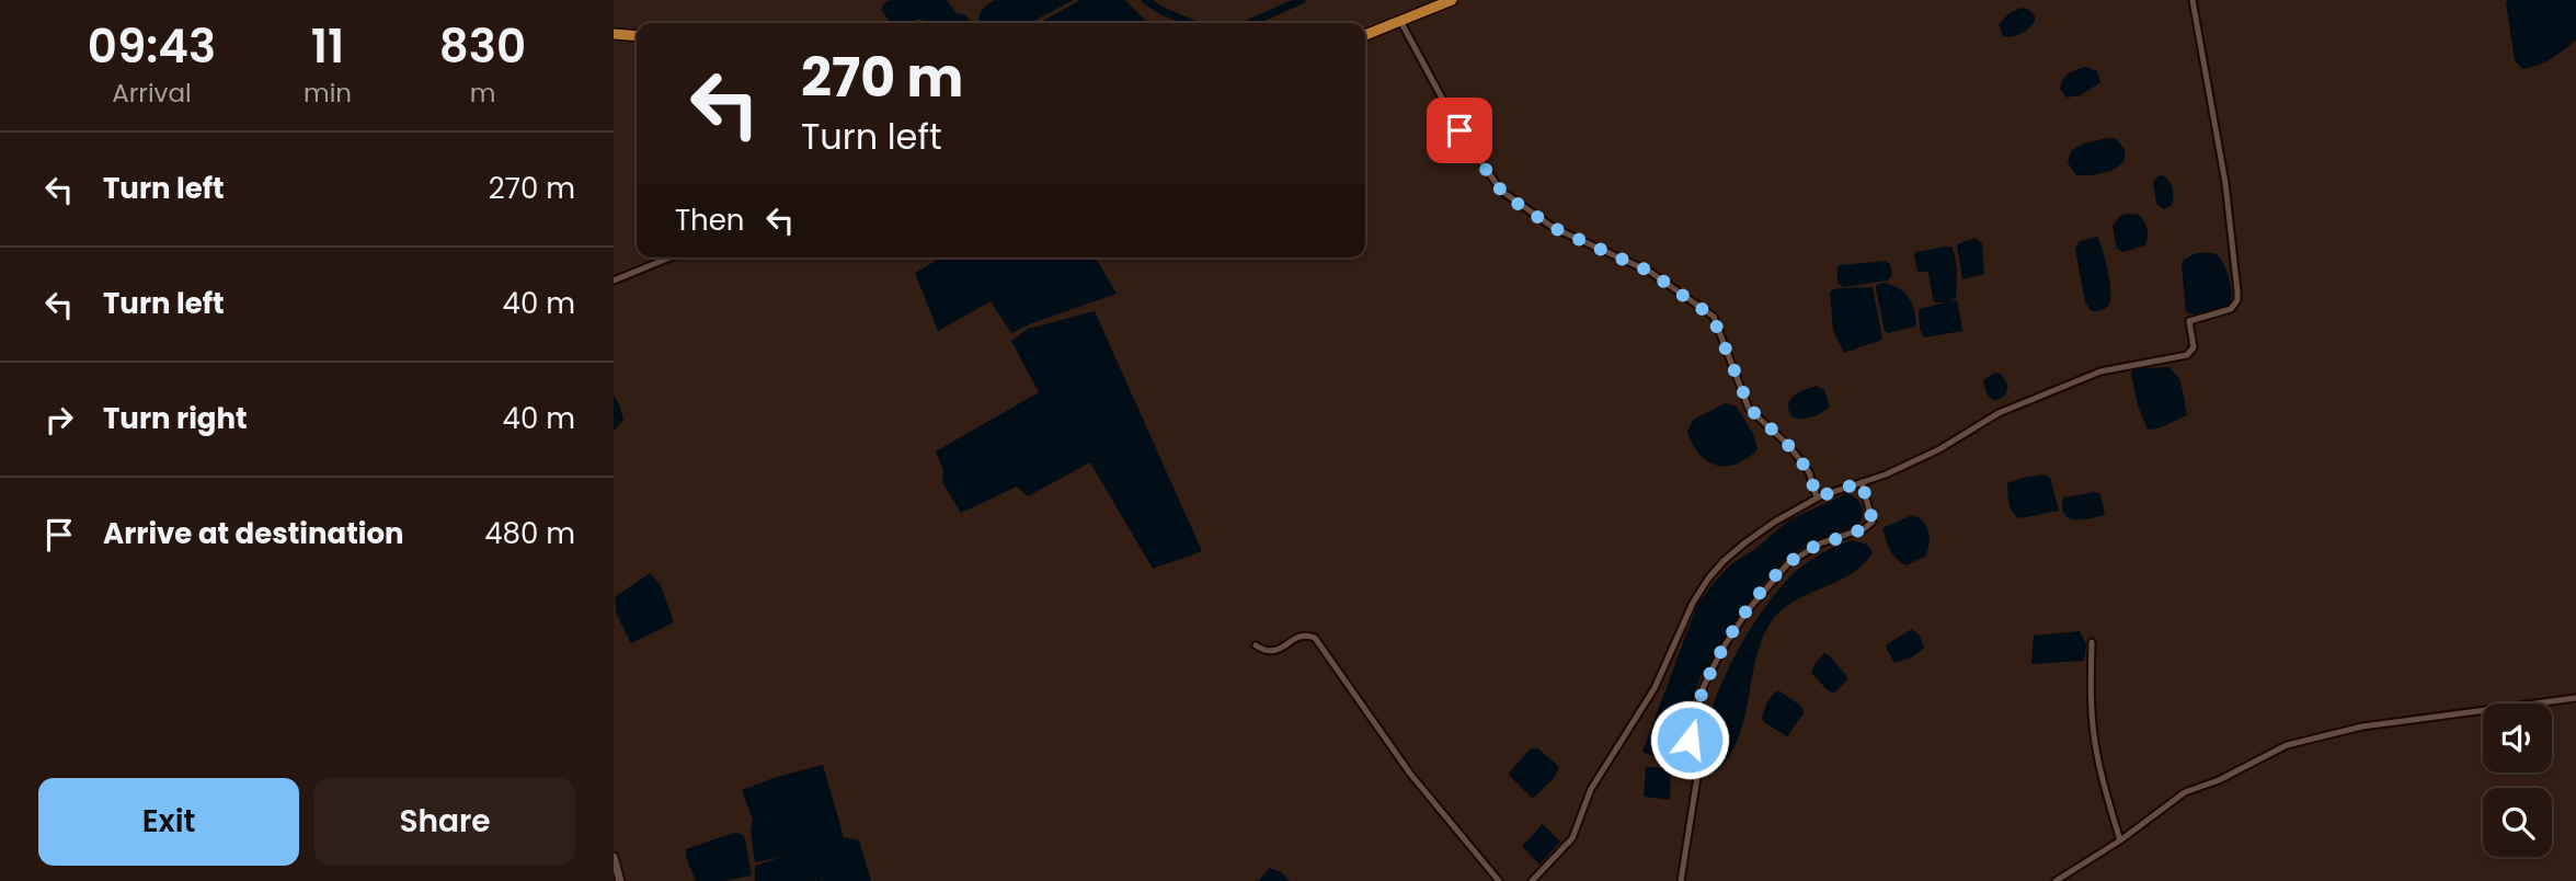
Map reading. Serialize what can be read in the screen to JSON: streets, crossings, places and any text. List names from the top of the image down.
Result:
{
  "page": {
    "eta": [
      "09:43",
      "Arrival",
      "11",
      "min",
      "830",
      "m"
    ],
    "turn": ["270 m", "Turn left"],
    "list": [
      {
        "name": "Turn left",
        "value": "270 m"
      },
      {
        "name": "Turn left",
        "value": "40 m"
      },
      {
        "name": "Turn right",
        "value": "40 m"
      },
      {
        "name": "Arrive at destination",
        "value": "480 m"
      }
    ],
    "then": "Then",
    "buttons": ["Exit", "Share"]
  }
}
